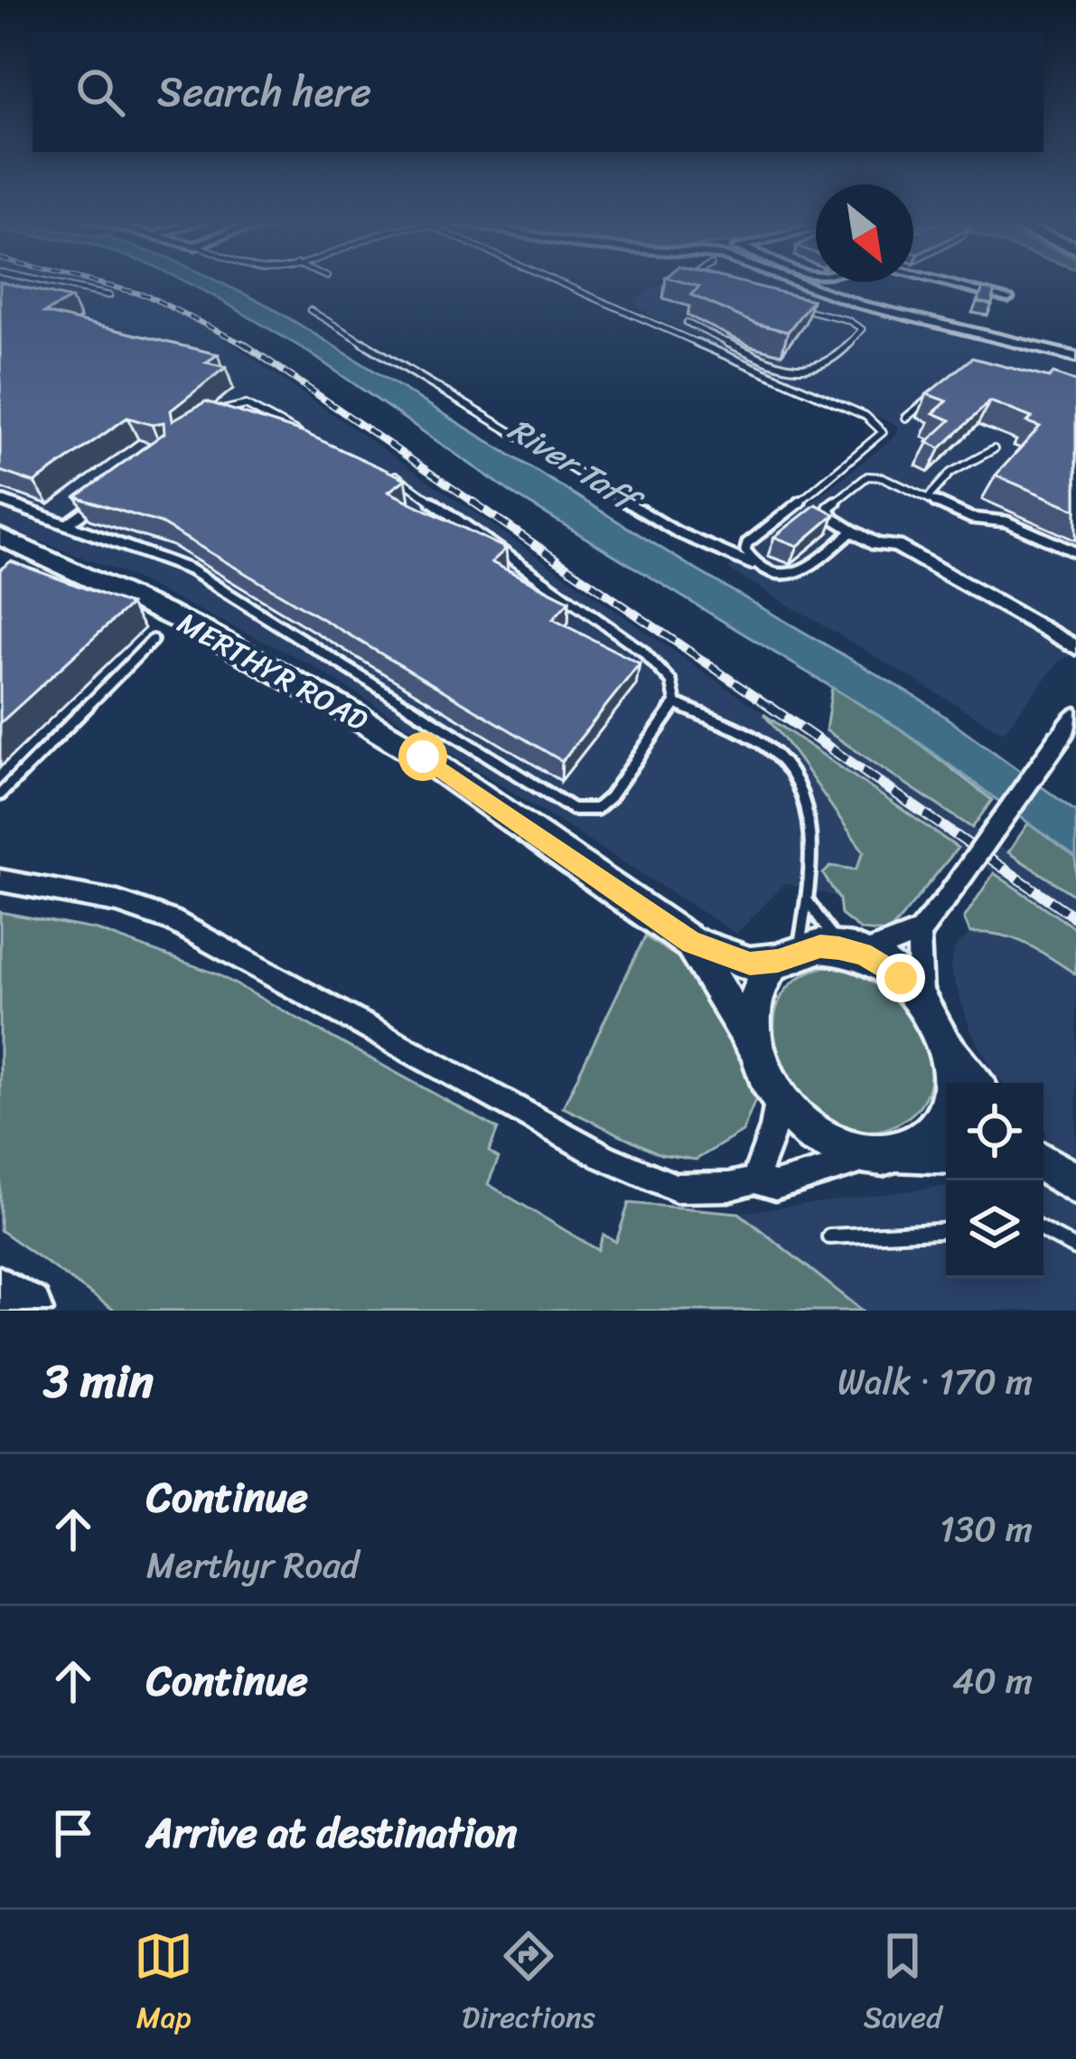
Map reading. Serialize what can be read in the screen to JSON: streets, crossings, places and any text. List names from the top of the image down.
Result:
{
  "streets": {
    "main road": ["MERTHYR ROAD"]
  },
  "water": ["River Taff"],
  "north": "bottom right",
  "page": {
    "search": "Search here",
    "heading": ["3 min", "Walk · 170 m"],
    "list": [
      ["Continue", "Merthyr Road", "130 m"],
      ["Continue", "40 m"],
      "Arrive at destination"
    ],
    "nav": ["Map", "Directions", "Saved"]
  }
}
